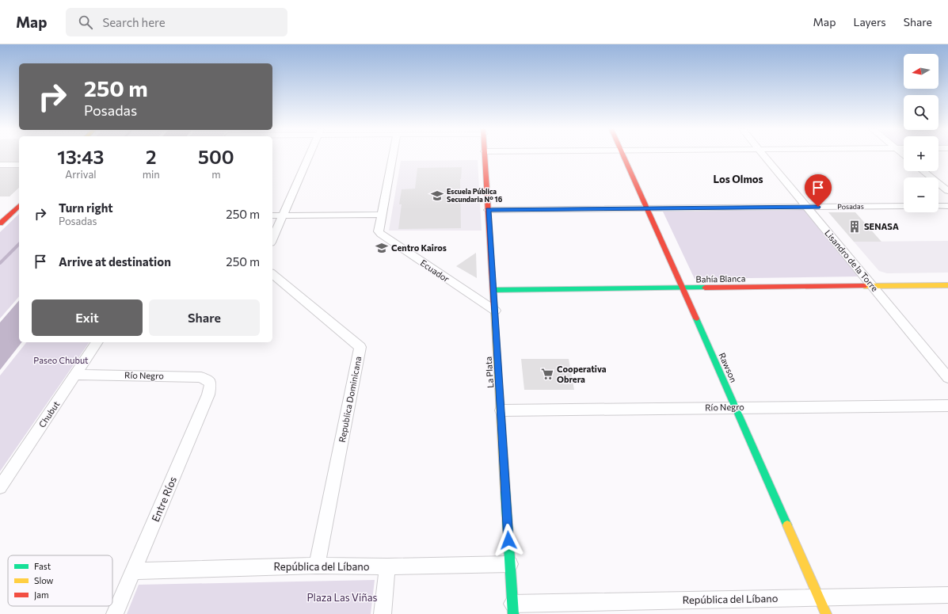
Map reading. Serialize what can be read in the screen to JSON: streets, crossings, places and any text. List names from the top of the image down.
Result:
{
  "streets": {
    "street": [
      "Posadas",
      "Lisandro de la Torre",
      "Ecuador",
      "Bahía Blanca",
      "Rawson",
      "La Plata",
      "Río Negro",
      "Republica Dominicana",
      "Chubut",
      "Entre Ríos",
      "República del Líbano"
    ]
  },
  "crossings": [
    ["Posadas", "Lisandro de la Torre"],
    ["Posadas", "Rawson"],
    ["Posadas", "La Plata"],
    ["Lisandro de la Torre", "Bahía Blanca"],
    ["Ecuador", "La Plata"],
    ["Bahía Blanca", "Rawson"],
    ["Bahía Blanca", "La Plata"],
    ["Rawson", "Río Negro"],
    ["Rawson", "República del Líbano"],
    ["La Plata", "Río Negro"],
    ["La Plata", "República del Líbano"],
    ["Río Negro", "Chubut"],
    ["Río Negro", "Entre Ríos"],
    ["Republica Dominicana", "República del Líbano"],
    ["Entre Ríos", "República del Líbano"]
  ],
  "districts": ["Los Olmos"],
  "parks": ["Paseo Chubut", "Plaza Las Viñas"],
  "places": {
    "school or university": ["Escuela Pública Secundaria N° 16", "Centro Kairos"],
    "building": ["SENASA"],
    "supermarket": ["Cooperativa Obrera"]
  },
  "legend": ["Fast", "Slow", "Jam"],
  "north": "left",
  "page": {
    "header": "Map",
    "search": "Search here",
    "nav": ["Map", "Layers", "Share"],
    "map_buttons": ["+", "−"],
    "turn": ["250 m", "Posadas"],
    "eta": [
      "13:43",
      "Arrival",
      "2",
      "min",
      "500",
      "m"
    ],
    "list": [
      {
        "name": "Turn right",
        "note": "Posadas",
        "value": "250 m"
      },
      {
        "name": "Arrive at destination",
        "value": "250 m"
      }
    ],
    "buttons": ["Exit", "Share"]
  }
}
